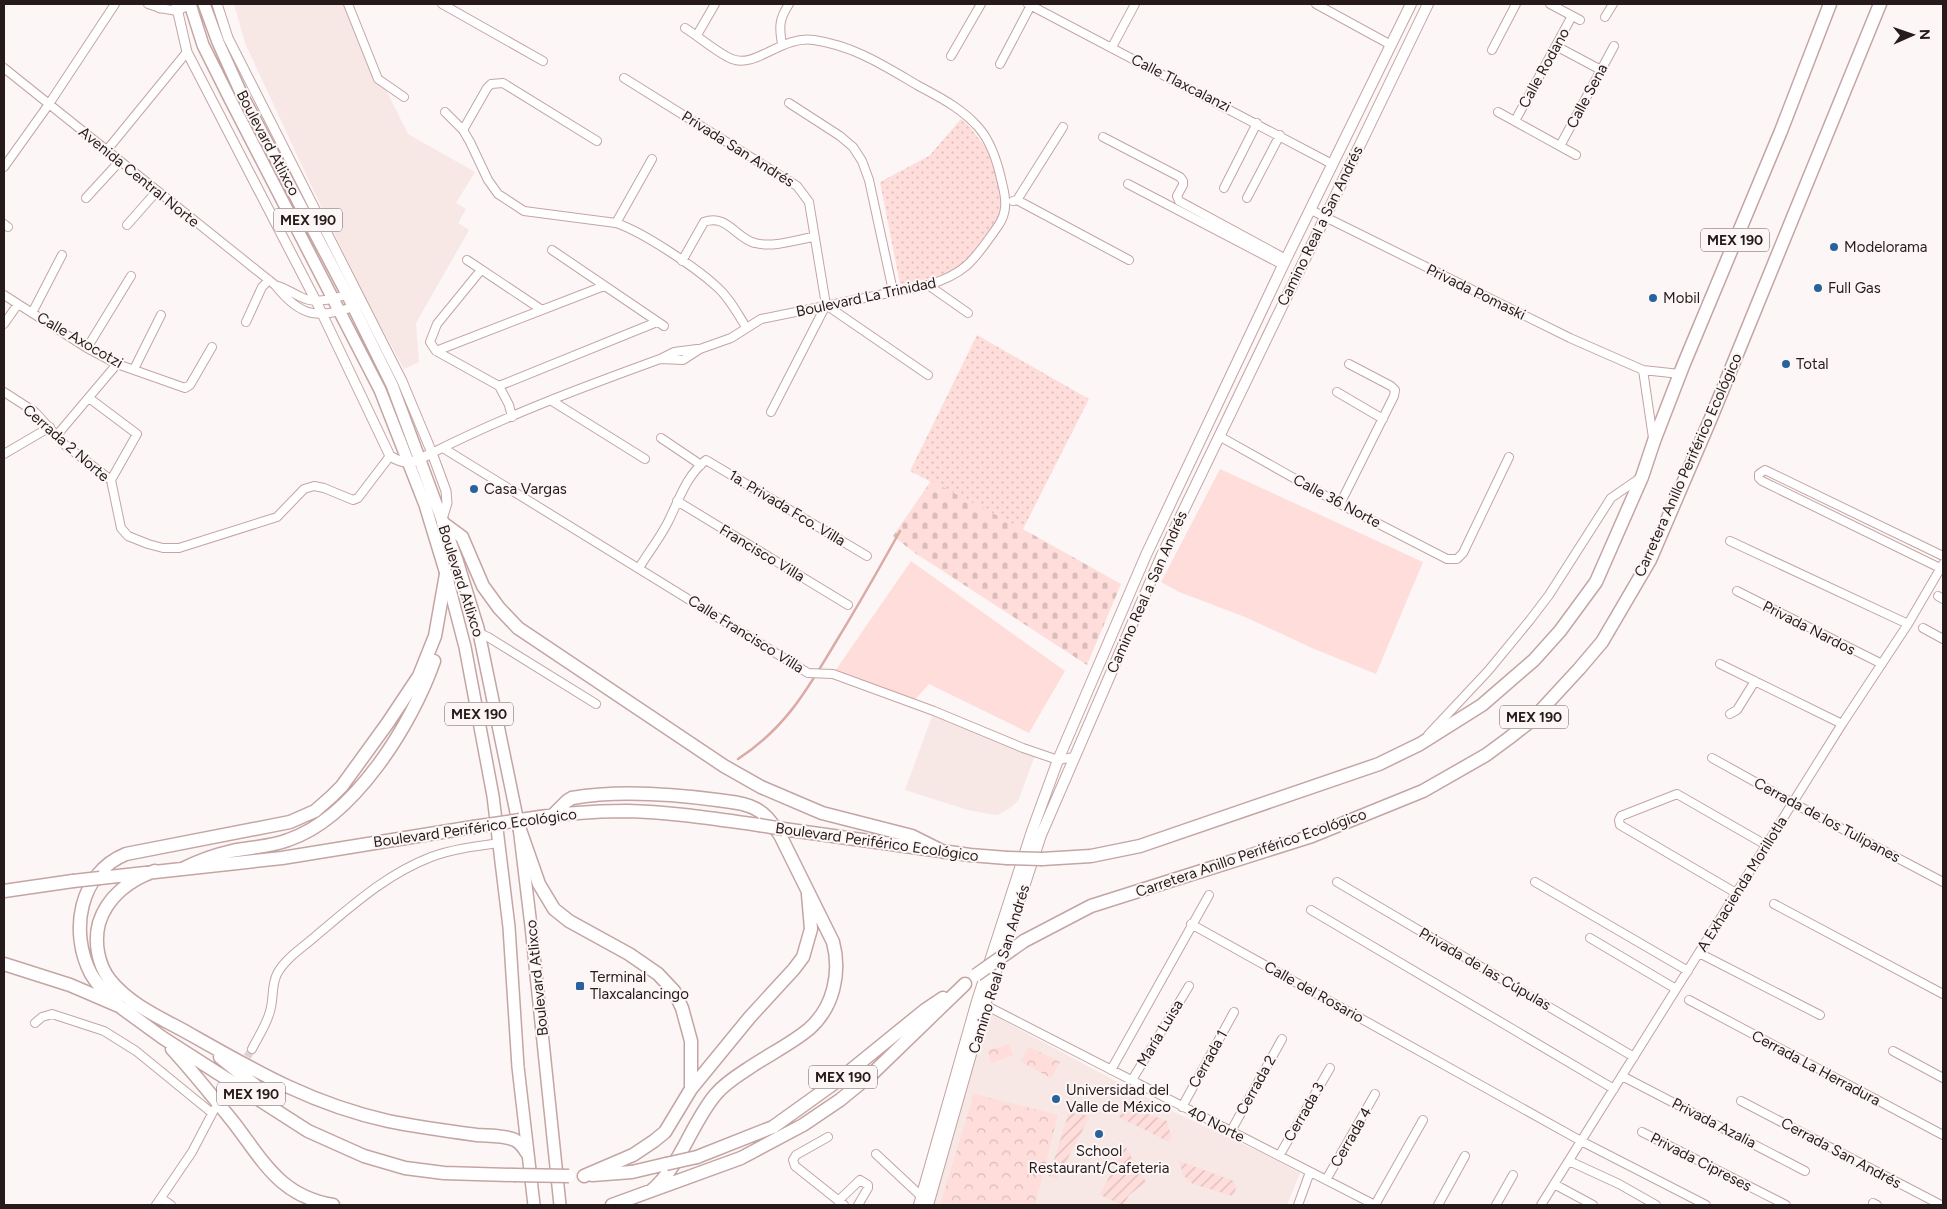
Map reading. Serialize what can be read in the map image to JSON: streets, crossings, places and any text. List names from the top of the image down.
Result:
{
  "streets": {
    "highway": ["MEX 190", "Carretera Anillo Periférico Ecológico", "Boulevard Periférico Ecológico"],
    "main road": ["Boulevard Atlixco", "Camino Real a San Andrés"],
    "street": [
      "Calle Rodano",
      "Calle Tlaxcalanzi",
      "Calle Sena",
      "Privada San Andrés",
      "Avenida Central Norte",
      "Privada Pomaski",
      "Boulevard La Trinidad",
      "Calle Axocotzi",
      "Cerrada 2 Norte",
      "Calle 36 Norte",
      "1a. Privada Fco. Villa",
      "Francisco Villa",
      "Privada Nardos",
      "Calle Francisco Villa",
      "Cerrada de los Tulipanes",
      "A Exhacienda Morillotla",
      "Privada de las Cúpulas",
      "Calle del Rosario",
      "María Luisa",
      "Cerrada 1",
      "Cerrada La Herradura",
      "Cerrada 2",
      "Cerrada 3",
      "Privada Azalia",
      "40 Norte",
      "Cerrada 4",
      "Cerrada San Andrés",
      "Privada Cipreses"
    ]
  },
  "crossings": [
    ["Calle Tlaxcalanzi", "Camino Real a San Andrés"],
    ["Boulevard Atlixco", "Avenida Central Norte"],
    ["Boulevard Atlixco", "MEX 190"],
    ["Boulevard Atlixco", "Boulevard La Trinidad"],
    ["Privada San Andrés", "Boulevard La Trinidad"],
    ["Avenida Central Norte", "MEX 190"],
    ["MEX 190", "Privada Pomaski"],
    ["MEX 190", "Boulevard La Trinidad"],
    ["MEX 190", "Carretera Anillo Periférico Ecológico"],
    ["MEX 190", "Boulevard Periférico Ecológico"],
    ["Camino Real a San Andrés", "Privada Pomaski"],
    ["Camino Real a San Andrés", "Calle 36 Norte"],
    ["Camino Real a San Andrés", "Calle Francisco Villa"],
    ["Camino Real a San Andrés", "40 Norte"],
    ["Boulevard La Trinidad", "Calle Francisco Villa"],
    ["Privada Nardos", "A Exhacienda Morillotla"],
    ["Cerrada de los Tulipanes", "A Exhacienda Morillotla"],
    ["A Exhacienda Morillotla", "Privada de las Cúpulas"],
    ["A Exhacienda Morillotla", "Calle del Rosario"],
    ["A Exhacienda Morillotla", "Privada Azalia"],
    ["María Luisa", "40 Norte"],
    ["Cerrada 1", "40 Norte"],
    ["Cerrada 2", "40 Norte"],
    ["Cerrada 3", "40 Norte"],
    ["40 Norte", "Cerrada 4"]
  ],
  "places": {
    "other": [
      "Modelorama",
      "Full Gas",
      "Mobil",
      "Total",
      "Casa Vargas",
      "Universidad del Valle de México",
      "School Restaurant/Cafeteria"
    ],
    "transit": ["Terminal Tlaxcalancingo"]
  },
  "north": "right"
}
